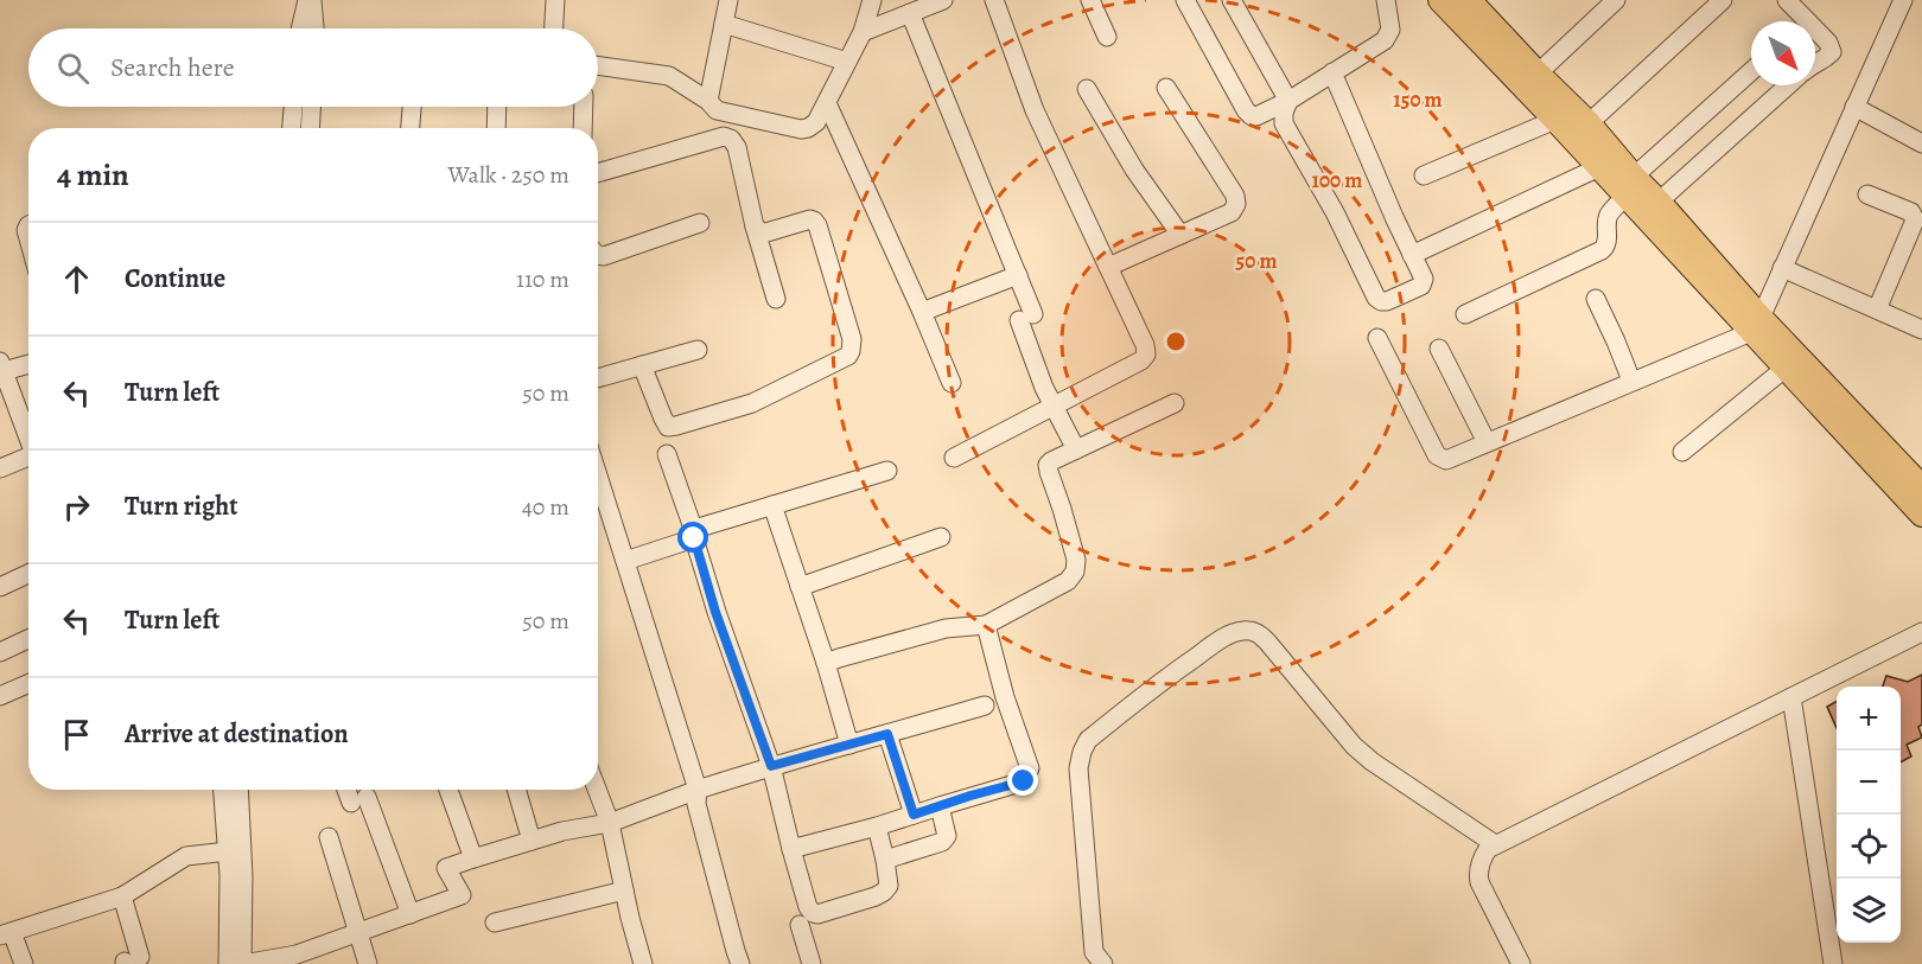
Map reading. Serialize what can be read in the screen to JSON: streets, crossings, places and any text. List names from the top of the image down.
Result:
{
  "north": "bottom right",
  "page": {
    "search": "Search here",
    "heading": ["4 min", "Walk · 250 m"],
    "list": [
      ["Continue", "110 m"],
      ["Turn left", "50 m"],
      ["Turn right", "40 m"],
      ["Turn left", "50 m"],
      "Arrive at destination"
    ],
    "map_buttons": ["+", "−"]
  },
  "rings": ["150 m", "100 m", "50 m"]
}
